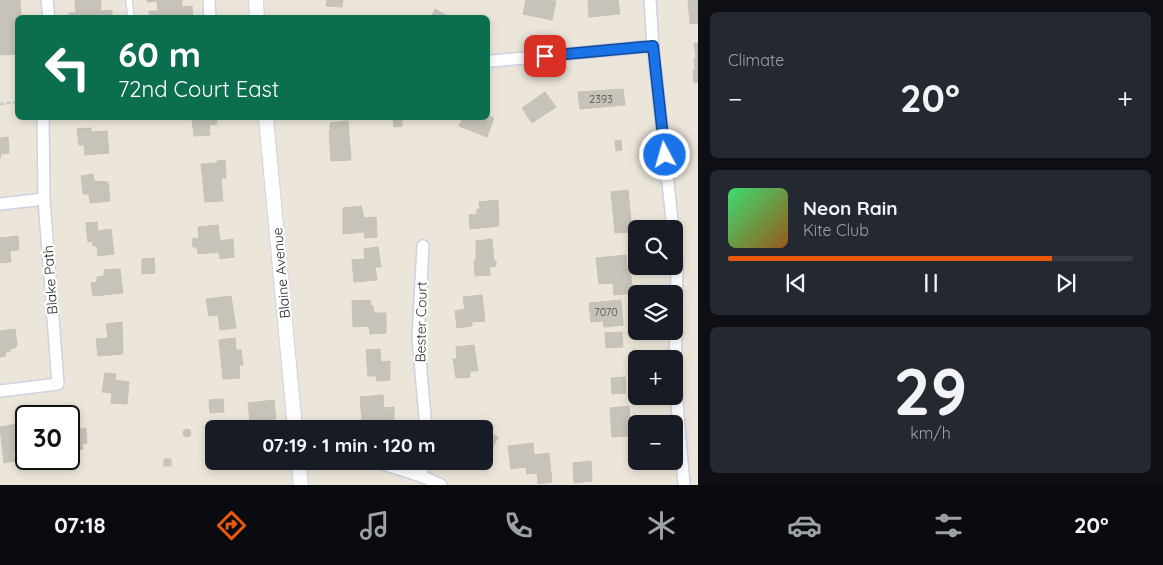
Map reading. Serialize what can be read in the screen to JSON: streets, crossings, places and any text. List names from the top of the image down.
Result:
{
  "streets": {
    "street": ["Blaine Avenue", "Blake Path", "Bester Court"]
  },
  "house_numbers": ["2393", "7070"],
  "page": {
    "tile": [
      "Climate",
      ["29", "km/h"]
    ],
    "turn": ["60 m", "72nd Court East"],
    "heat": ["−", "20°", "+"],
    "song": ["Neon Rain", "Kite Club"],
    "map_buttons": ["+", "−"],
    "limit": "30",
    "trip": "07:19 · 1 min · 120 m",
    "tabs": ["07:18", "20°"]
  }
}
